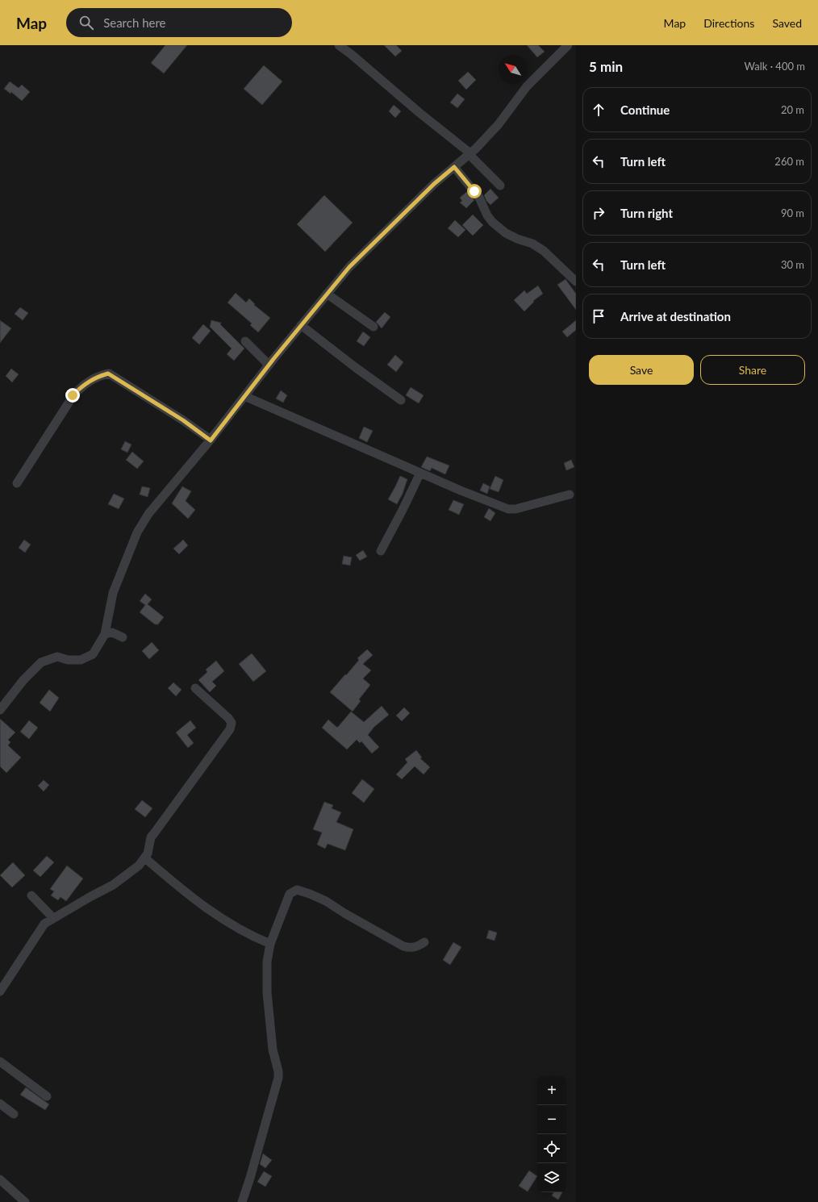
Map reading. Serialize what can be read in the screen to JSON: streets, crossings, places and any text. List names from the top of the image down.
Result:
{
  "north": "top left",
  "page": {
    "header": "Map",
    "search": "Search here",
    "nav": ["Map", "Directions", "Saved"],
    "heading": ["5 min", "Walk · 400 m"],
    "list": [
      ["Continue", "20 m"],
      ["Turn left", "260 m"],
      ["Turn right", "90 m"],
      ["Turn left", "30 m"],
      "Arrive at destination"
    ],
    "buttons": ["Save", "Share"],
    "map_buttons": ["+", "−"]
  }
}
